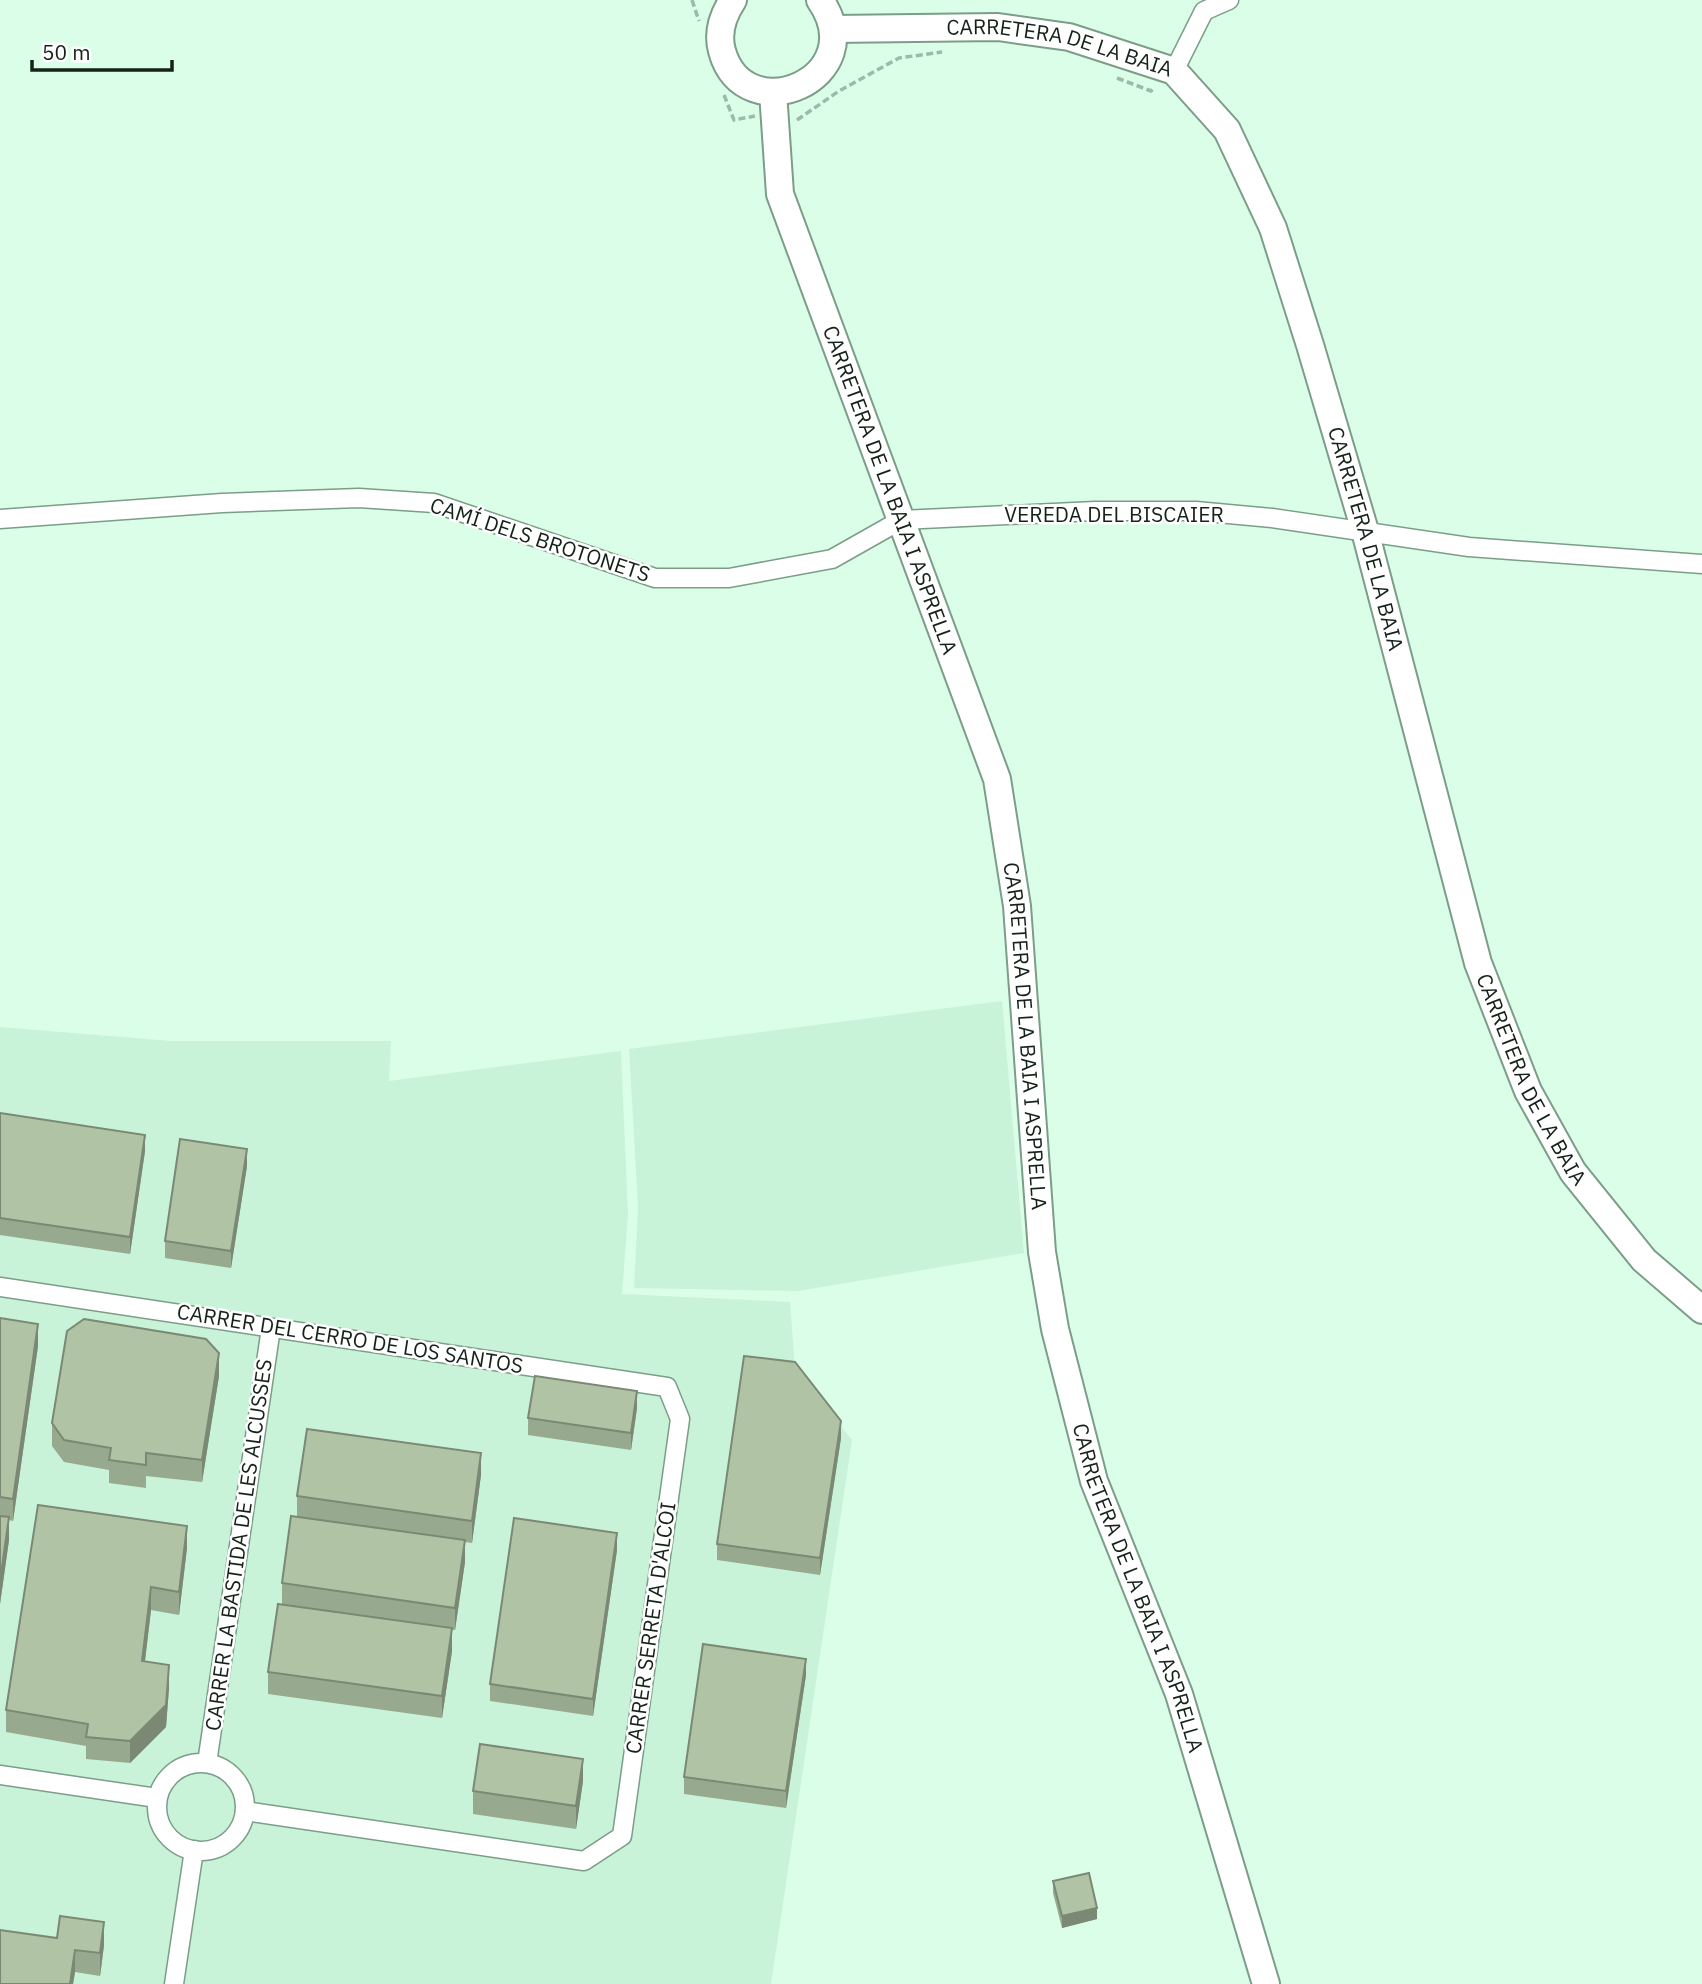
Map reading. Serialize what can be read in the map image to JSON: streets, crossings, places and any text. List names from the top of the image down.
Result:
{
  "streets": {
    "main road": ["CARRETERA DE LA BAIA", "CARRETERA DE LA BAIA I ASPRELLA"],
    "street": [
      "VEREDA DEL BISCAIER",
      "CAMÍ DELS BROTONETS",
      "CARRER DEL CERRO DE LOS SANTOS",
      "CARRER LA BASTIDA DE LES ALCUSSES",
      "CARRER SERRETA D'ALCOI"
    ]
  },
  "crossings": [
    ["CARRETERA DE LA BAIA", "VEREDA DEL BISCAIER"],
    ["CARRETERA DE LA BAIA I ASPRELLA", "VEREDA DEL BISCAIER"],
    ["CARRETERA DE LA BAIA I ASPRELLA", "CAMÍ DELS BROTONETS"],
    ["VEREDA DEL BISCAIER", "CAMÍ DELS BROTONETS"],
    ["CARRER DEL CERRO DE LOS SANTOS", "CARRER LA BASTIDA DE LES ALCUSSES"],
    ["CARRER DEL CERRO DE LOS SANTOS", "CARRER SERRETA D'ALCOI"],
    ["CARRER LA BASTIDA DE LES ALCUSSES", "CARRER SERRETA D'ALCOI"]
  ],
  "scale_bar": "50 m"
}
